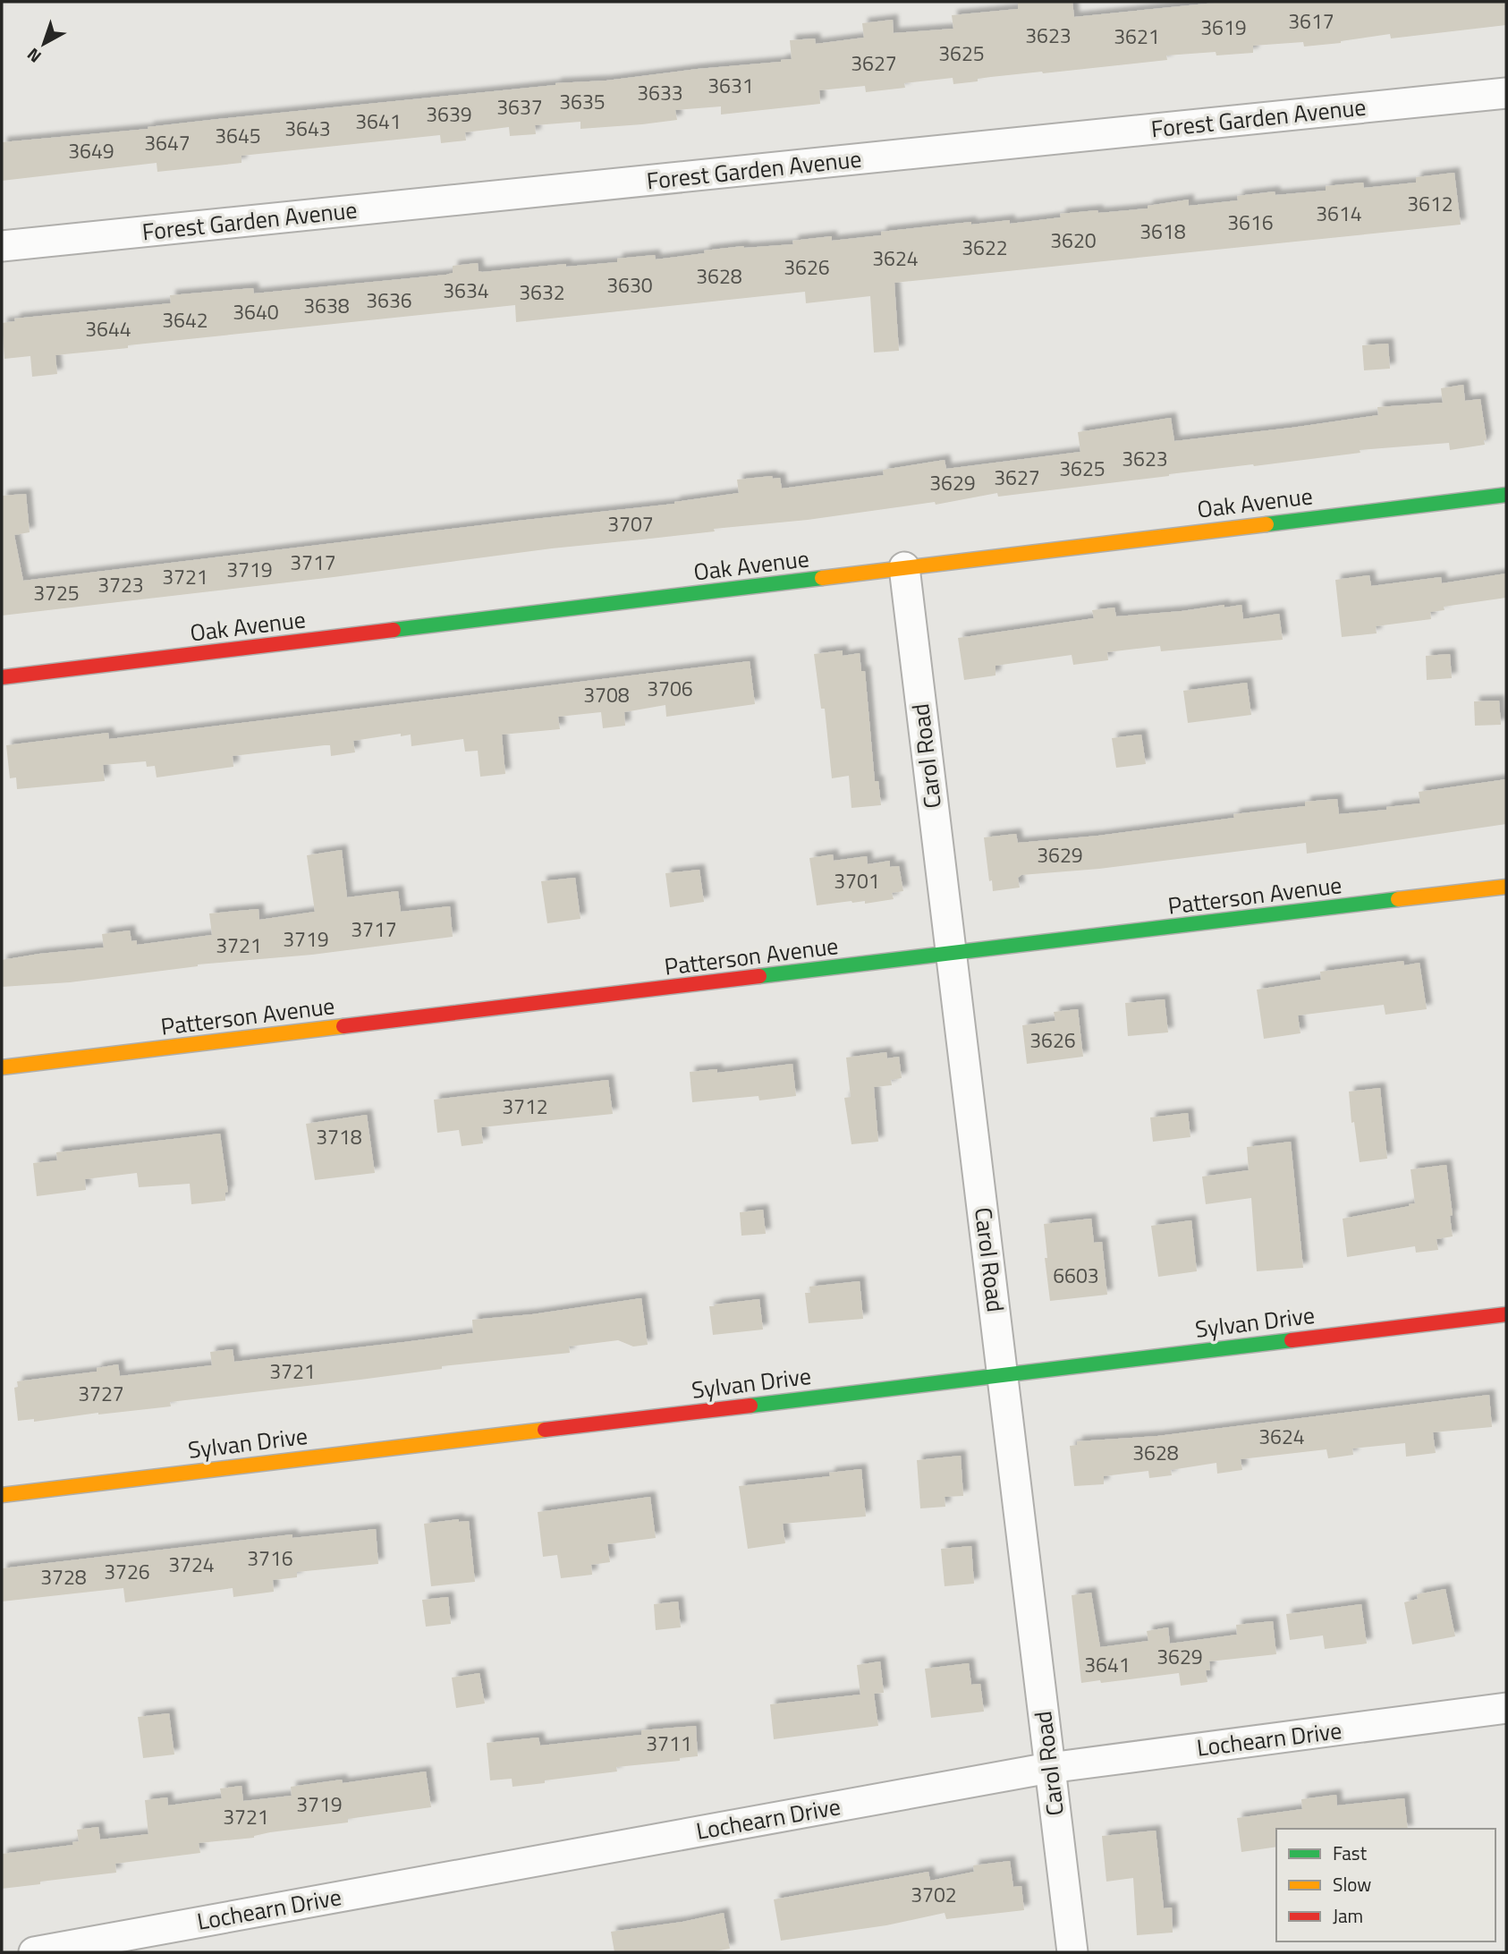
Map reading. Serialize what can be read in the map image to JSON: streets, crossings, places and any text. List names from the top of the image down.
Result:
{
  "streets": {
    "street": [
      "Forest Garden Avenue",
      "Oak Avenue",
      "Carol Road",
      "Patterson Avenue",
      "Sylvan Drive",
      "Lochearn Drive"
    ]
  },
  "crossings": [
    ["Oak Avenue", "Carol Road"],
    ["Carol Road", "Patterson Avenue"],
    ["Carol Road", "Sylvan Drive"],
    ["Carol Road", "Lochearn Drive"]
  ],
  "house_numbers": [
    "3617",
    "3619",
    "3623",
    "3621",
    "3625",
    "3627",
    "3631",
    "3633",
    "3635",
    "3637",
    "3639",
    "3641",
    "3643",
    "3645",
    "3647",
    "3649",
    "3612",
    "3614",
    "3616",
    "3618",
    "3620",
    "3622",
    "3624",
    "3626",
    "3628",
    "3630",
    "3634",
    "3632",
    "3636",
    "3638",
    "3640",
    "3642",
    "3644",
    "3623",
    "3625",
    "3627",
    "3629",
    "3707",
    "3717",
    "3719",
    "3721",
    "3723",
    "3725",
    "3706",
    "3708",
    "3629",
    "3701",
    "3717",
    "3719",
    "3721",
    "3626",
    "3712",
    "3718",
    "6603",
    "3721",
    "3727",
    "3624",
    "3628",
    "3716",
    "3724",
    "3726",
    "3728",
    "3629",
    "3641",
    "3711",
    "3719",
    "3721",
    "3702"
  ],
  "legend": ["Fast", "Slow", "Jam"],
  "north": "bottom left"
}
